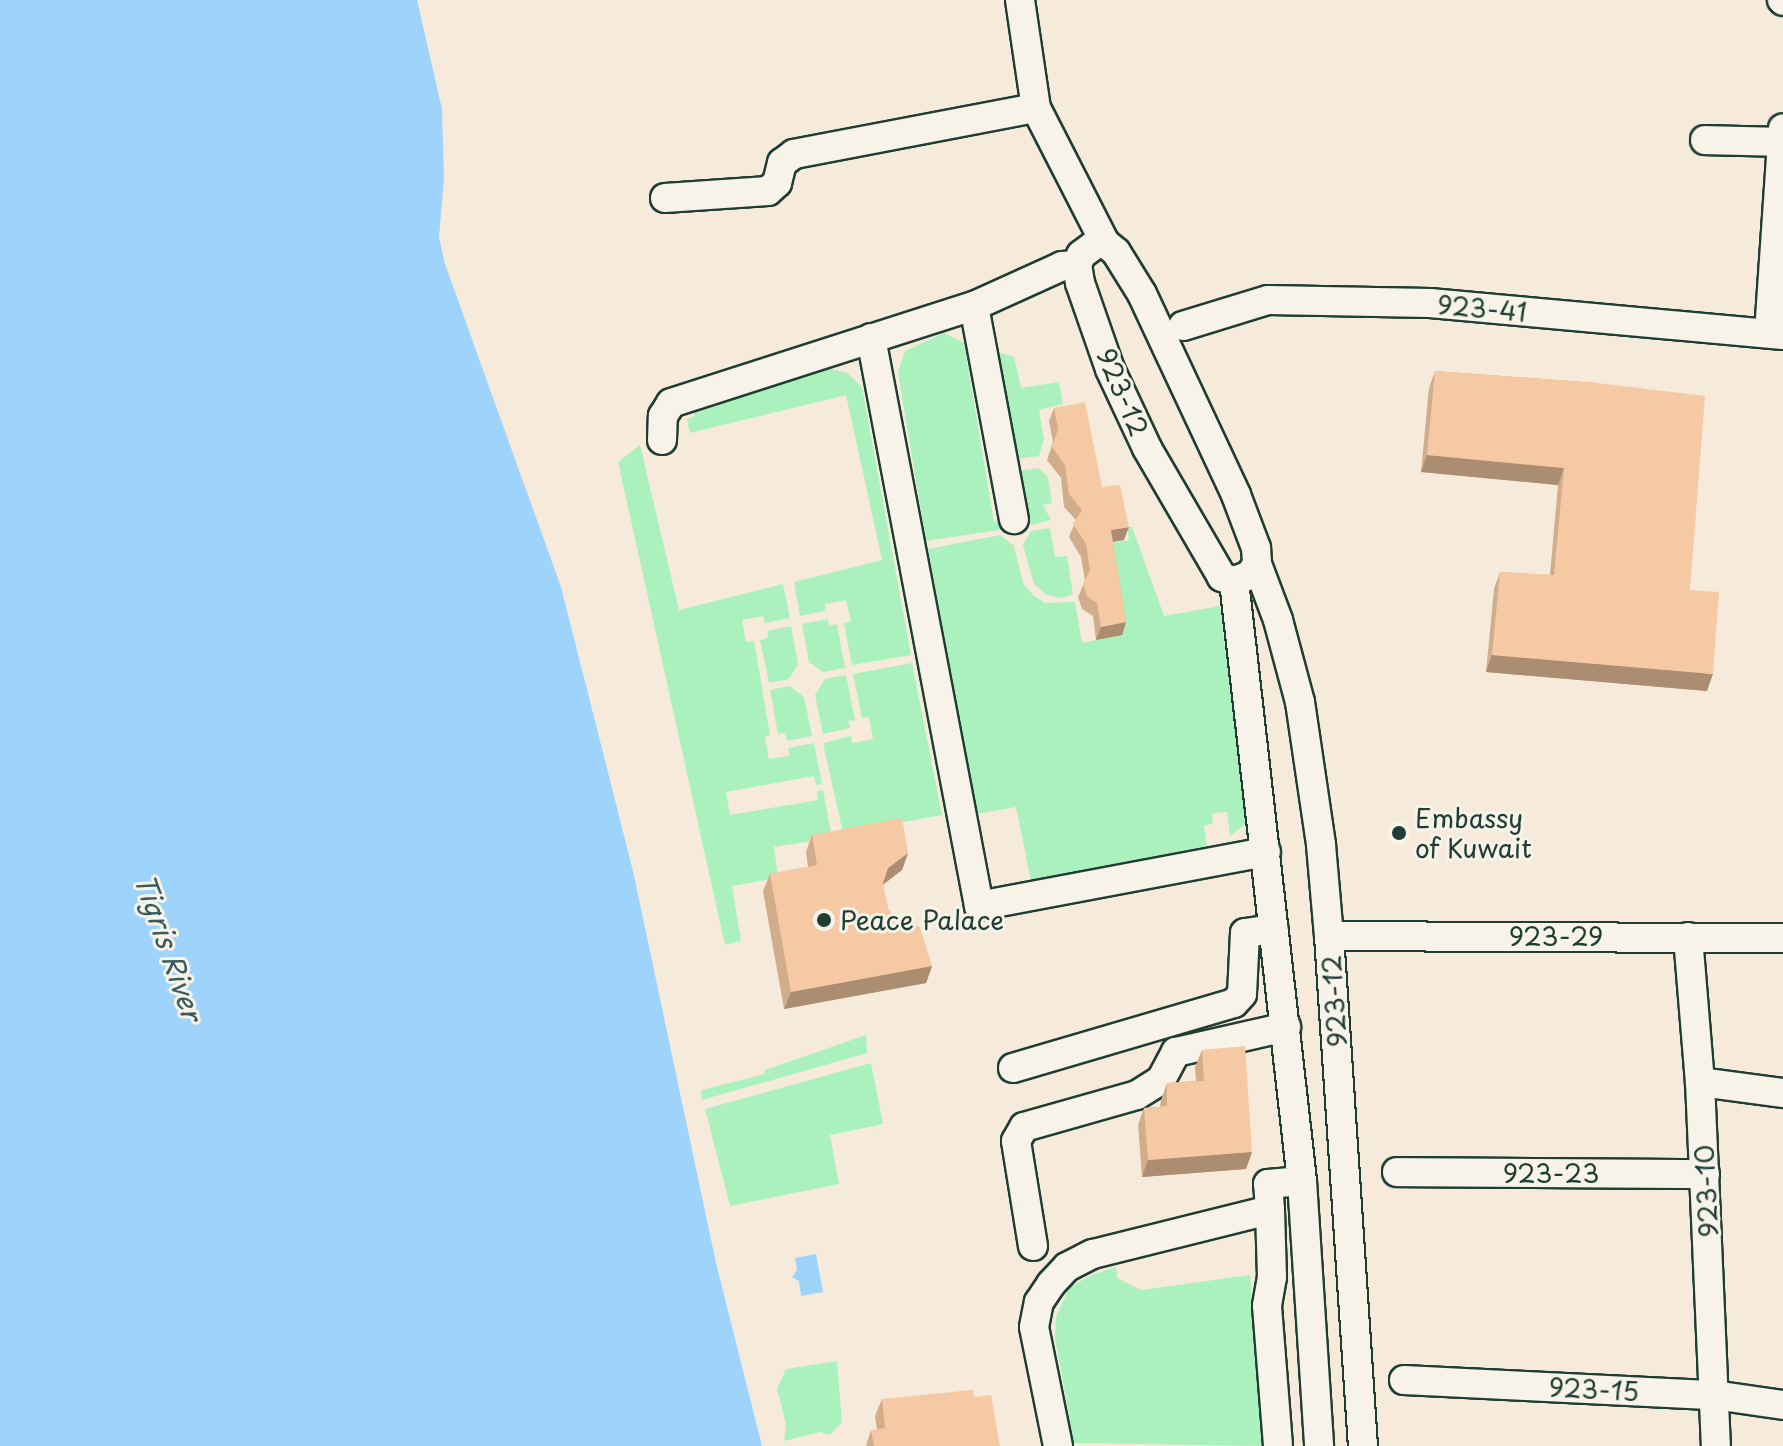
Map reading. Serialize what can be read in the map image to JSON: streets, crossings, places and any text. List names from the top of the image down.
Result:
{
  "streets": {
    "street": [
      "923-41",
      "923-12",
      "923-29",
      "923-23",
      "923-10",
      "923-15"
    ]
  },
  "crossings": [
    ["923-12", "923-29"],
    ["923-29", "923-10"],
    ["923-23", "923-10"],
    ["923-10", "923-15"]
  ],
  "water": ["Tigris River"],
  "places": ["Embassy of Kuwait", "Peace Palace"]
}
